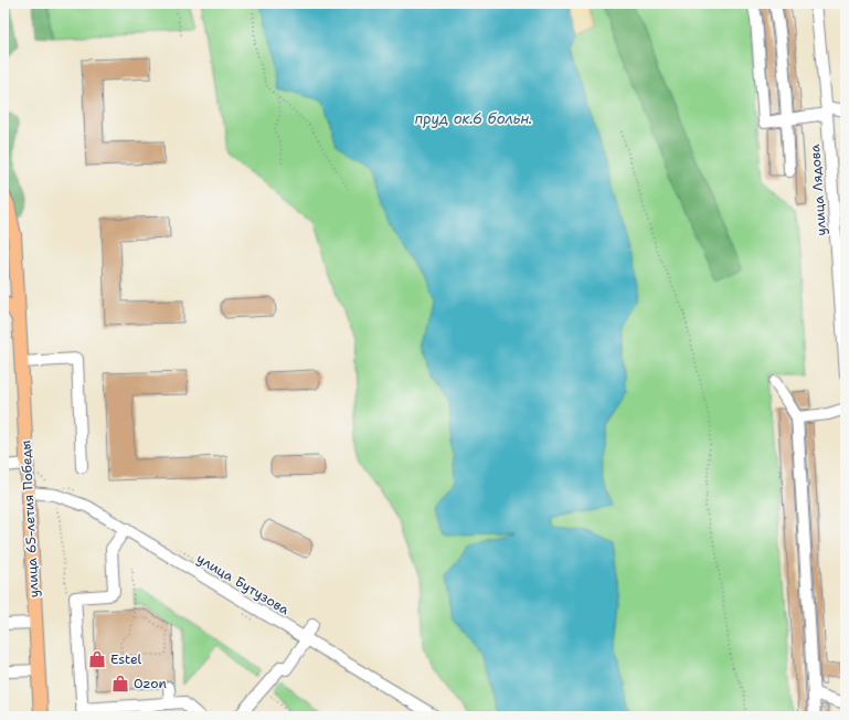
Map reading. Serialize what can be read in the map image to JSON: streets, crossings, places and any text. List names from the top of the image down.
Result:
{
  "streets": {
    "main road": ["улица 65-летия Победы"],
    "street": ["улица Лядова", "улица Бутузова"]
  },
  "crossings": [
    ["улица 65-летия Победы", "улица Бутузова"]
  ],
  "water": ["пруд ок.6 больн."],
  "places": {
    "shop": ["Estel", "Ozon"]
  }
}
